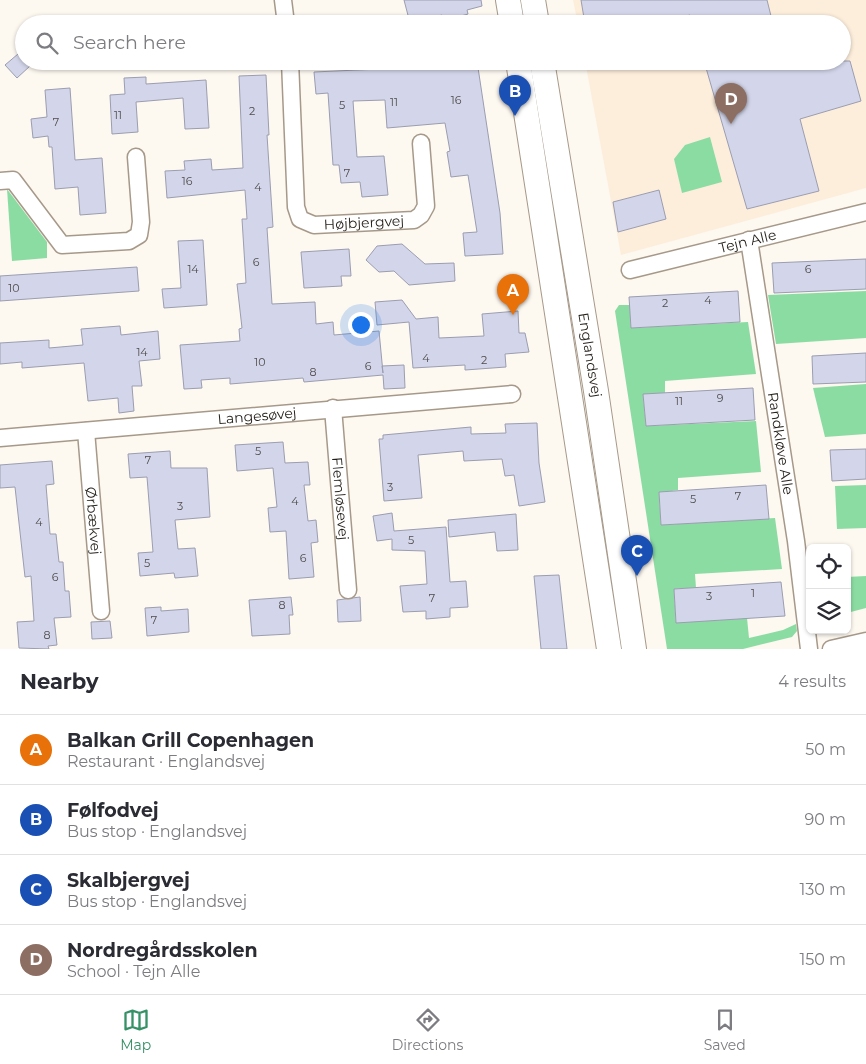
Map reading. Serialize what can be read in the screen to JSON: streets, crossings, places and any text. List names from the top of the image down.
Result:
{
  "streets": {
    "street": [
      "Højbjergvej",
      "Tejn Alle",
      "Englandsvej",
      "Langesøvej",
      "Randkløve Alle",
      "Flemløsevej",
      "Ørbækvej"
    ]
  },
  "crossings": [
    ["Tejn Alle", "Randkløve Alle"],
    ["Langesøvej", "Flemløsevej"],
    ["Langesøvej", "Ørbækvej"]
  ],
  "house_numbers": [
    "16",
    "11",
    "5",
    "2",
    "11",
    "7",
    "7",
    "16",
    "4",
    "6",
    "14",
    "6",
    "10",
    "4",
    "2",
    "14",
    "4",
    "2",
    "10",
    "6",
    "8",
    "9",
    "11",
    "5",
    "7",
    "3",
    "7",
    "5",
    "4",
    "3",
    "4",
    "5",
    "6",
    "5",
    "6",
    "1",
    "3",
    "7",
    "8",
    "7",
    "8"
  ],
  "page": {
    "search": "Search here",
    "pins": [
      "B",
      "D",
      "A",
      "C"
    ],
    "heading": ["Nearby", "4 results"],
    "list": [
      {
        "mark": "A",
        "name": "Balkan Grill Copenhagen",
        "note": "Restaurant · Englandsvej",
        "value": "50 m"
      },
      {
        "mark": "B",
        "name": "Følfodvej",
        "note": "Bus stop · Englandsvej",
        "value": "90 m"
      },
      {
        "mark": "C",
        "name": "Skalbjergvej",
        "note": "Bus stop · Englandsvej",
        "value": "130 m"
      },
      {
        "mark": "D",
        "name": "Nordregårdsskolen",
        "note": "School · Tejn Alle",
        "value": "150 m"
      }
    ],
    "nav": ["Map", "Directions", "Saved"]
  }
}
